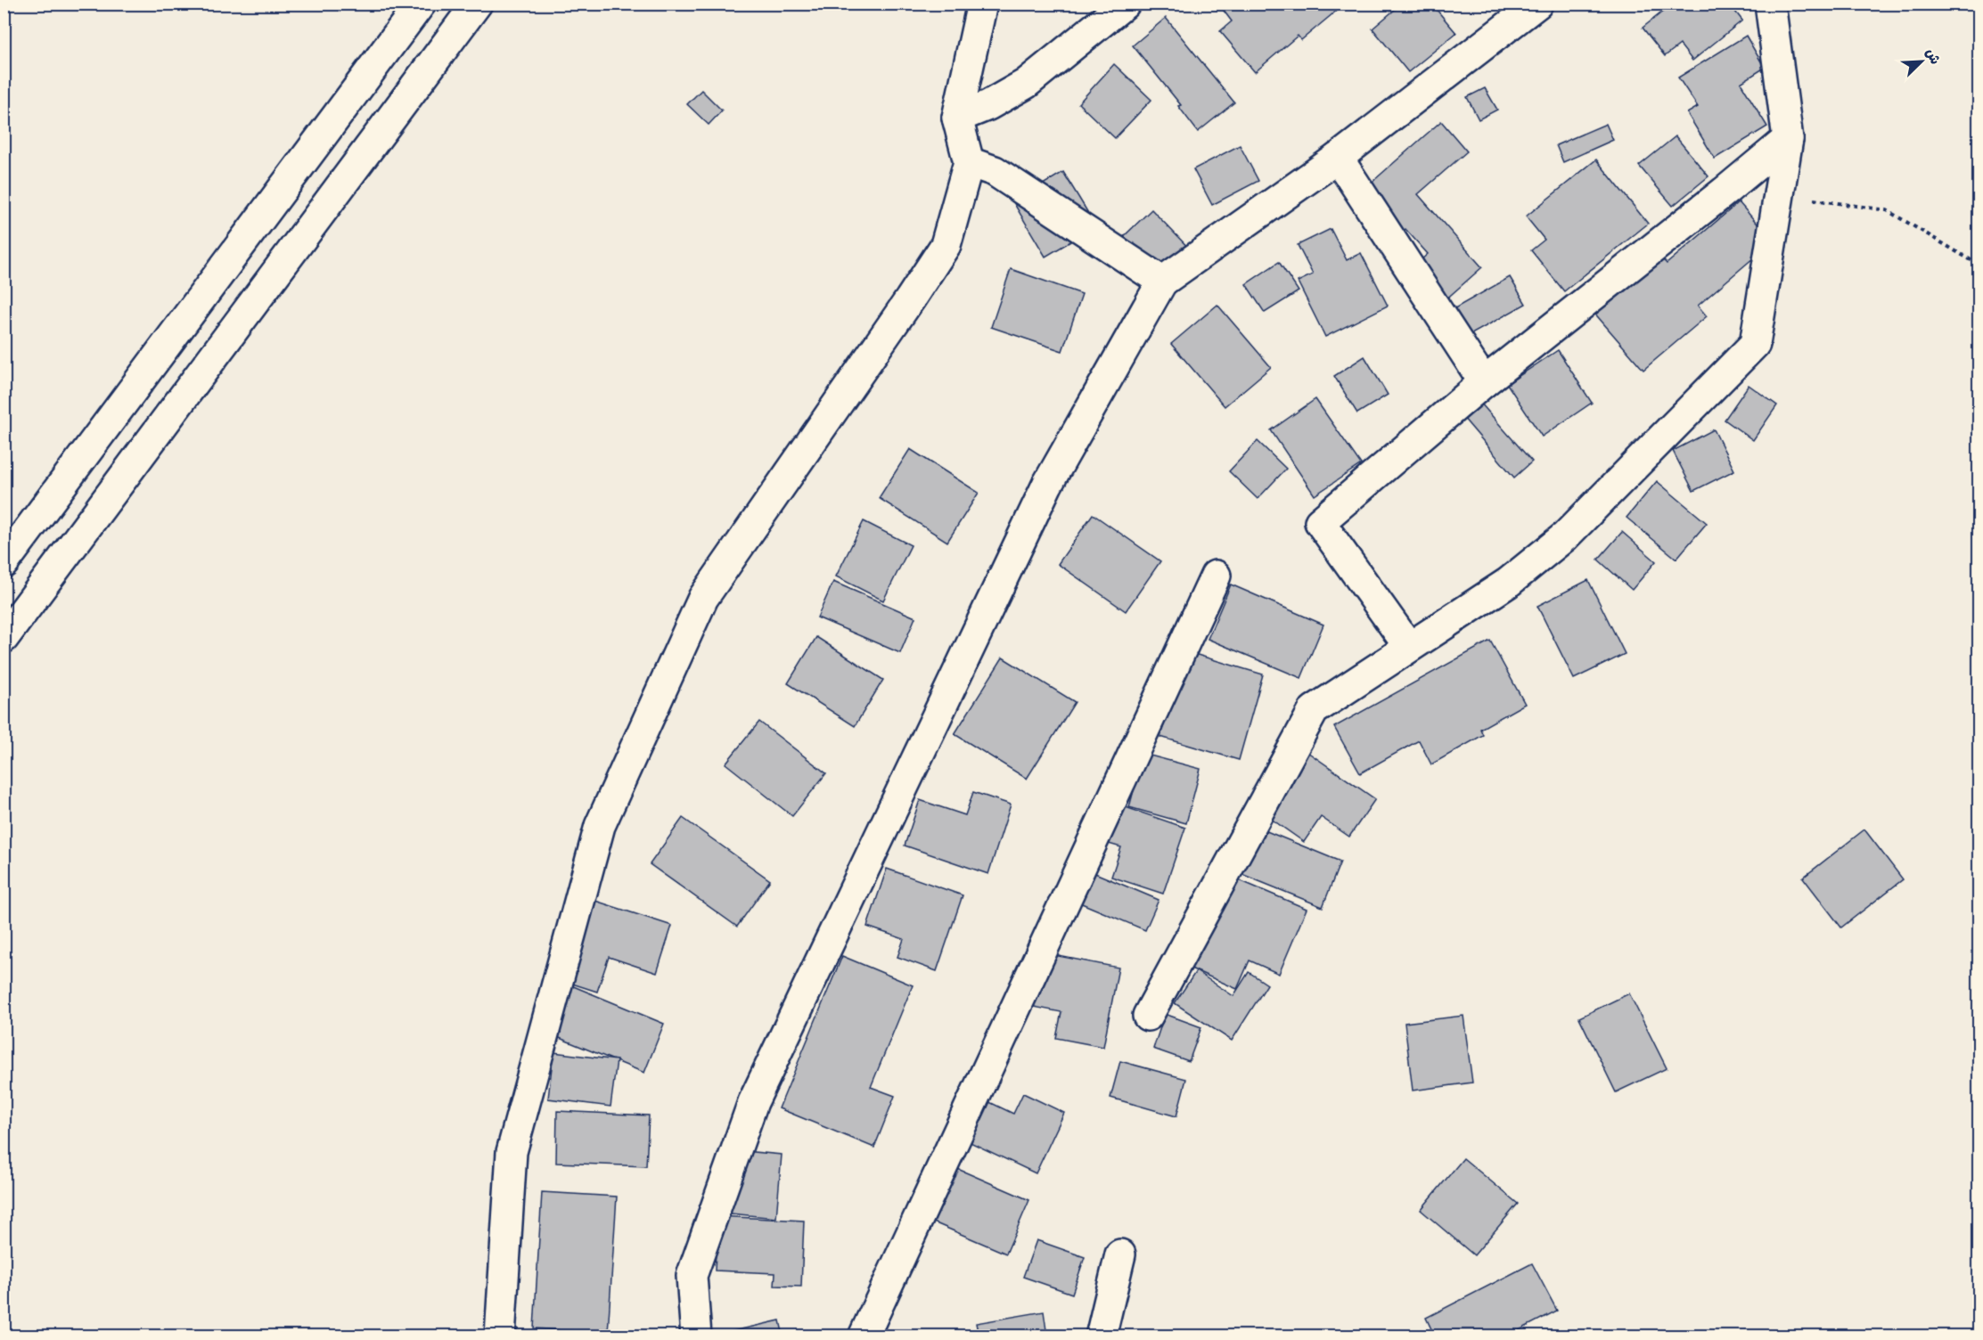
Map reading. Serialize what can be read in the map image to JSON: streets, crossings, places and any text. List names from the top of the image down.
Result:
{
  "north": "top right"
}
